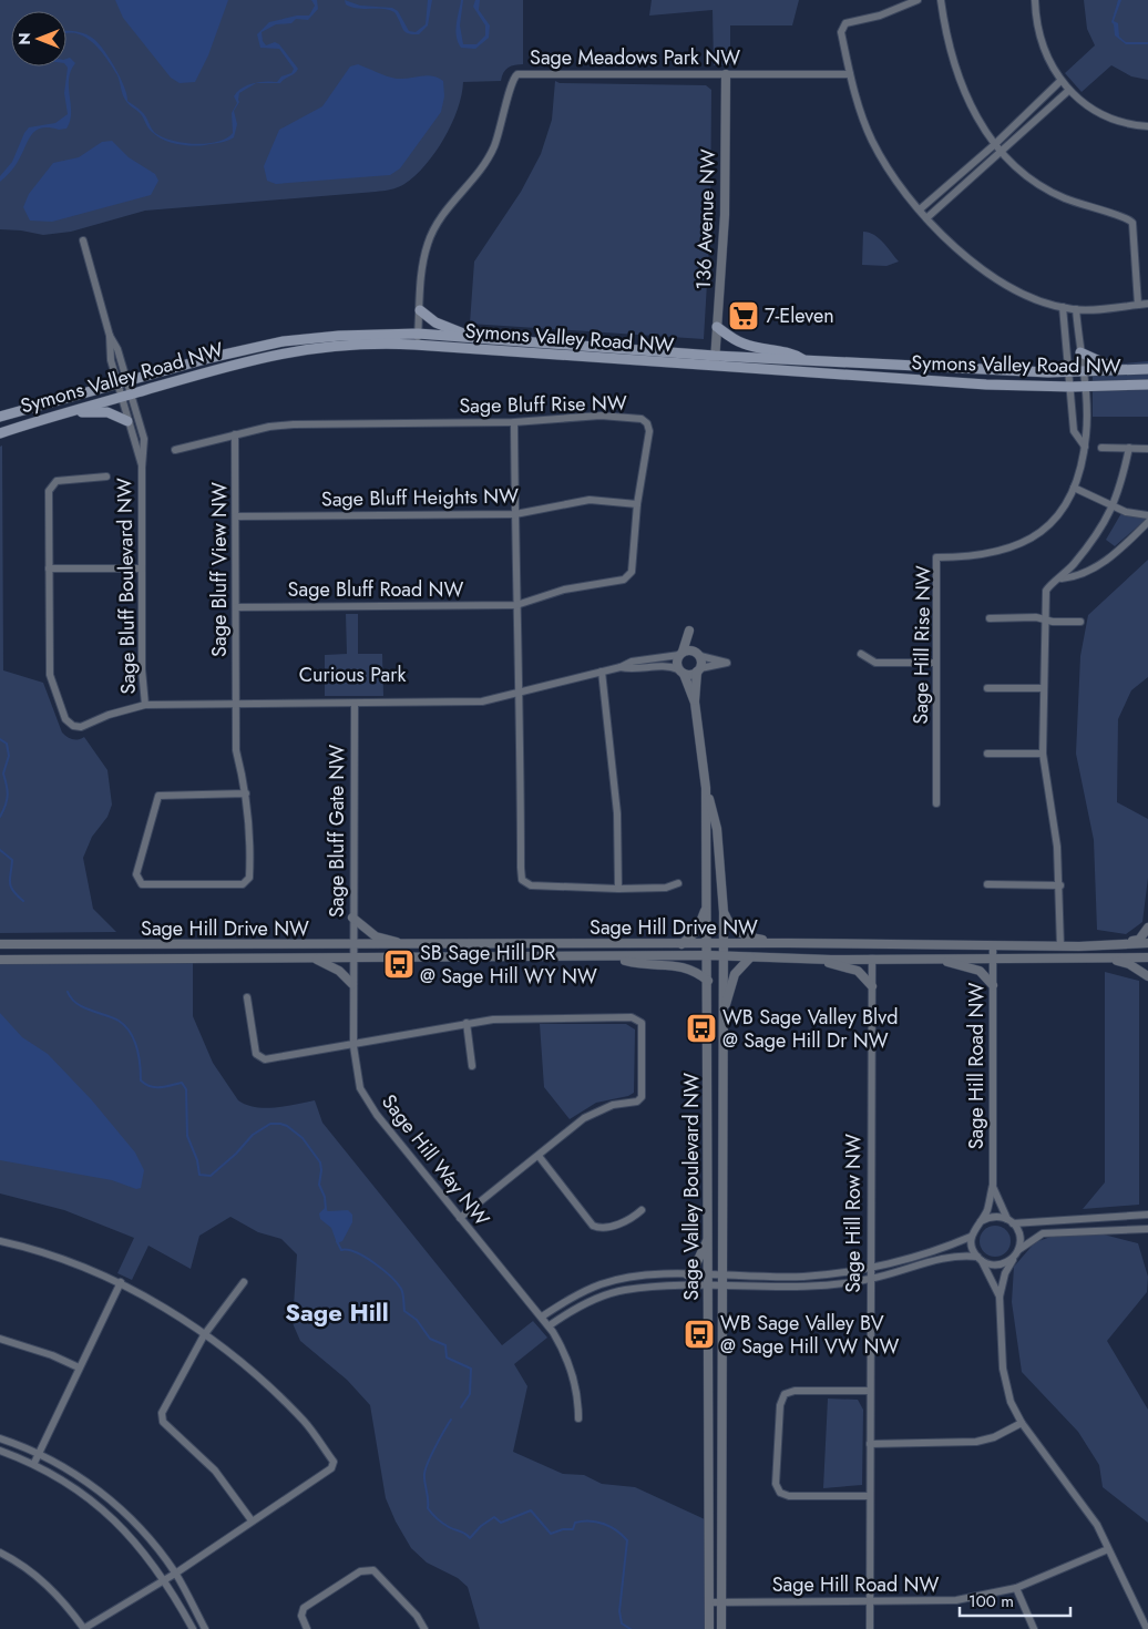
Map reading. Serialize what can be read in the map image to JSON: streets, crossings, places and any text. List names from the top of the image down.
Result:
{
  "streets": {
    "main road": ["Symons Valley Road NW"],
    "street": [
      "Sage Meadows Park NW",
      "136 Avenue NW",
      "Sage Bluff Rise NW",
      "Sage Bluff Heights NW",
      "Sage Bluff View NW",
      "Sage Bluff Boulevard NW",
      "Sage Bluff Road NW",
      "Sage Hill Rise NW",
      "Sage Bluff Gate NW",
      "Sage Hill Drive NW",
      "Sage Hill Road NW",
      "Sage Hill Way NW",
      "Sage Valley Boulevard NW",
      "Sage Hill Row NW"
    ]
  },
  "crossings": [
    ["Sage Meadows Park NW", "136 Avenue NW"],
    ["Sage Meadows Park NW", "Symons Valley Road NW"],
    ["136 Avenue NW", "Symons Valley Road NW"],
    ["Symons Valley Road NW", "Sage Bluff Boulevard NW"],
    ["Symons Valley Road NW", "Sage Hill Rise NW"],
    ["Sage Bluff Rise NW", "Sage Bluff Heights NW"],
    ["Sage Bluff Rise NW", "Sage Bluff View NW"],
    ["Sage Bluff Rise NW", "Sage Bluff Road NW"],
    ["Sage Bluff Heights NW", "Sage Bluff View NW"],
    ["Sage Bluff View NW", "Sage Bluff Road NW"],
    ["Sage Bluff Gate NW", "Sage Hill Drive NW"],
    ["Sage Bluff Gate NW", "Sage Hill Way NW"],
    ["Sage Hill Drive NW", "Sage Hill Road NW"],
    ["Sage Hill Drive NW", "Sage Hill Way NW"],
    ["Sage Hill Drive NW", "Sage Valley Boulevard NW"],
    ["Sage Hill Drive NW", "Sage Hill Row NW"],
    ["Sage Hill Road NW", "Sage Valley Boulevard NW"],
    ["Sage Hill Road NW", "Sage Hill Row NW"]
  ],
  "districts": ["Sage Hill"],
  "parks": ["Curious Park"],
  "places": {
    "supermarket": ["7-Eleven"],
    "bus stop": ["SB Sage Hill DR @ Sage Hill WY NW", "WB Sage Valley Blvd @ Sage Hill Dr NW", "WB Sage Valley BV @ Sage Hill VW NW"]
  },
  "scale_bar": "100 m",
  "north": "left"
}
